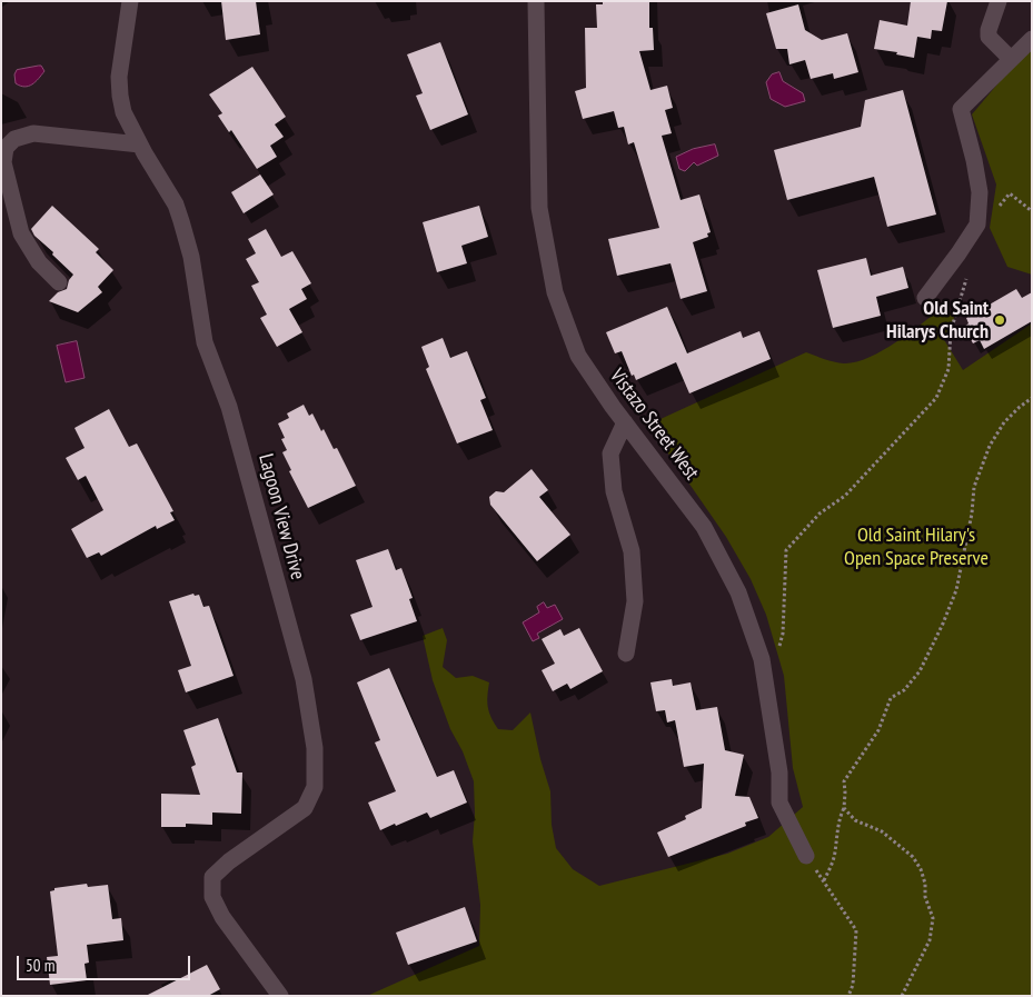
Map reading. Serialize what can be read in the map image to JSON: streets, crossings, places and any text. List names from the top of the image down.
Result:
{
  "streets": {
    "street": ["Vistazo Street West", "Lagoon View Drive"]
  },
  "parks": ["Old Saint Hilary's Open Space Preserve"],
  "places": ["Old Saint Hilarys Church"],
  "scale_bar": "50 m"
}
